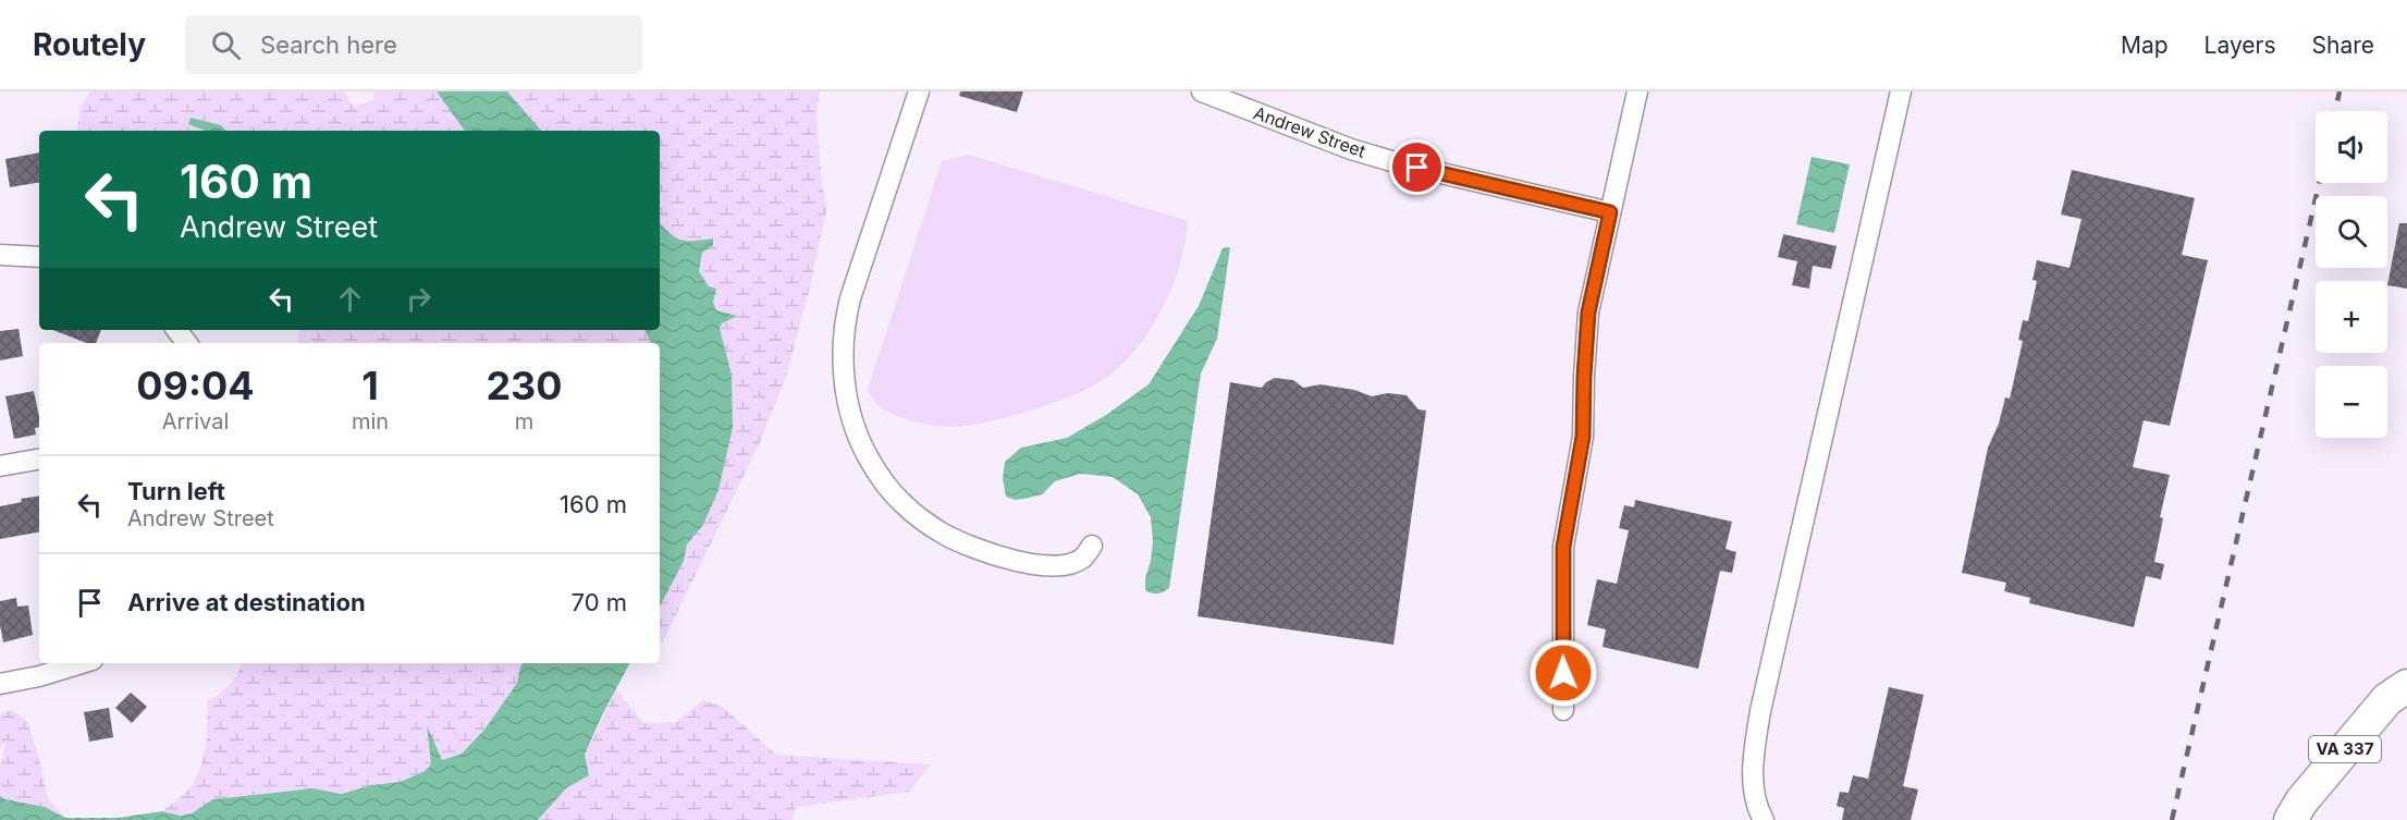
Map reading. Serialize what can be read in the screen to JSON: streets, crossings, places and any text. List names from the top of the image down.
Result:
{
  "streets": {
    "main road": ["VA 337"],
    "street": ["Andrew Street"]
  },
  "page": {
    "header": "Routely",
    "search": "Search here",
    "nav": ["Map", "Layers", "Share"],
    "map_buttons": ["+", "−"],
    "turn": ["160 m", "Andrew Street"],
    "eta": [
      "09:04",
      "Arrival",
      "1",
      "min",
      "230",
      "m"
    ],
    "list": [
      {
        "name": "Turn left",
        "note": "Andrew Street",
        "value": "160 m"
      },
      {
        "name": "Arrive at destination",
        "value": "70 m"
      }
    ]
  }
}
